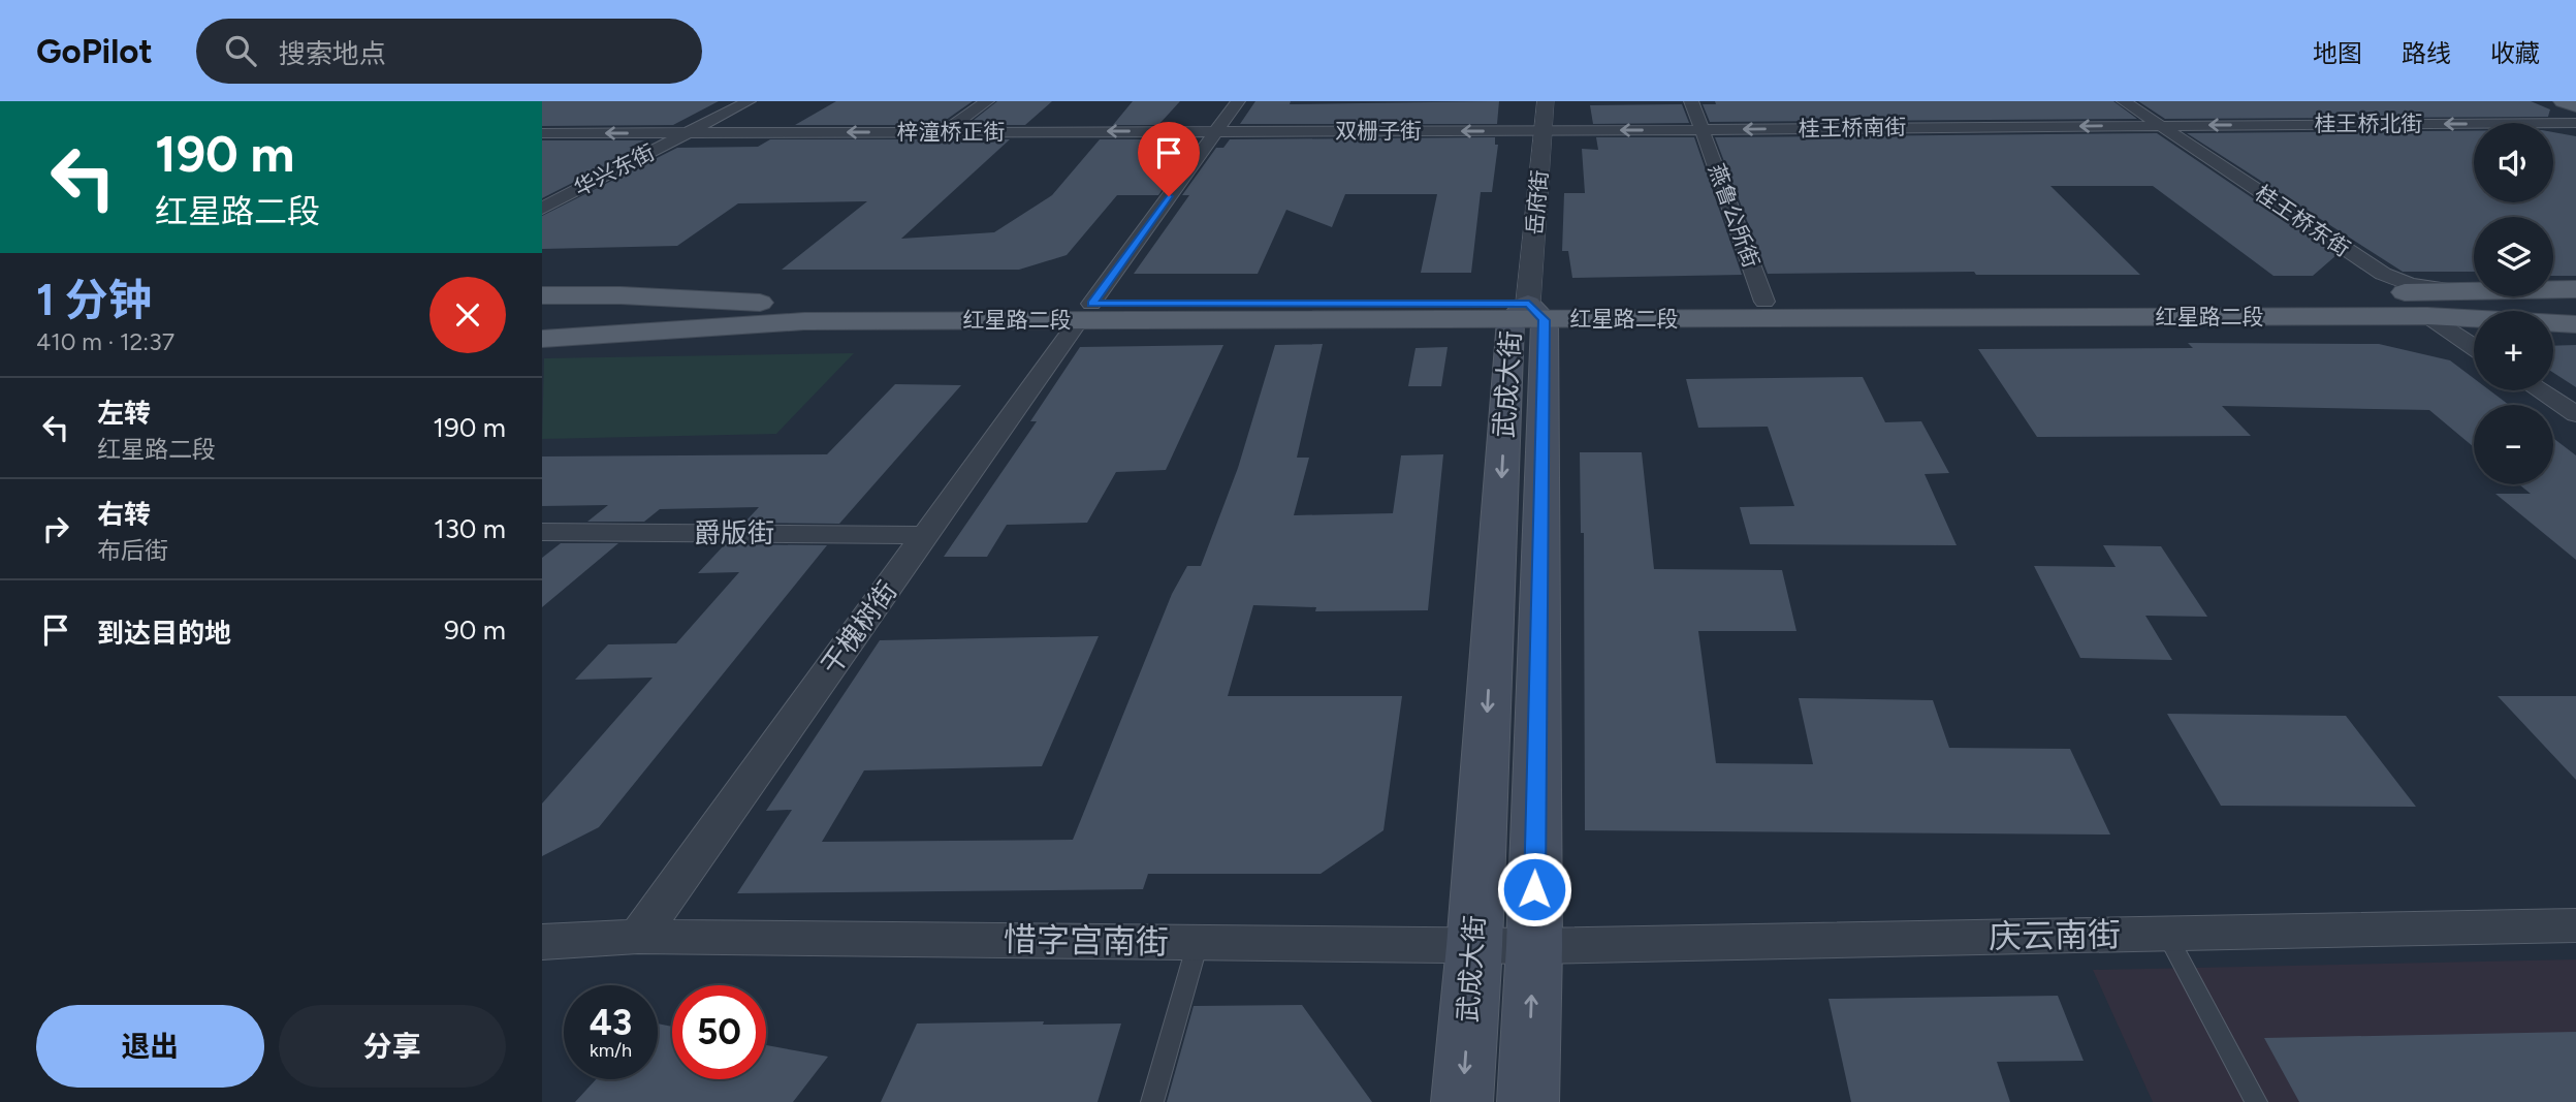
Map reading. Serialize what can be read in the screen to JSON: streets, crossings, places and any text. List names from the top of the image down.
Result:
{
  "streets": {
    "main road": ["红星路二段", "武成大街"],
    "street": [
      "桂王桥北街",
      "桂王桥南街",
      "双栅子街",
      "梓潼桥正街",
      "华兴东街",
      "岳府街",
      "燕鲁公所街",
      "桂王桥东街",
      "爵版街",
      "干槐树街",
      "庆云南街",
      "惜字宫南街"
    ]
  },
  "crossings": [
    ["桂王桥北街", "桂王桥南街"],
    ["桂王桥北街", "桂王桥东街"],
    ["桂王桥南街", "双栅子街"],
    ["桂王桥南街", "岳府街"],
    ["桂王桥南街", "燕鲁公所街"],
    ["桂王桥南街", "桂王桥东街"],
    ["双栅子街", "梓潼桥正街"],
    ["双栅子街", "岳府街"],
    ["双栅子街", "干槐树街"],
    ["梓潼桥正街", "华兴东街"],
    ["梓潼桥正街", "干槐树街"],
    ["岳府街", "红星路二段"],
    ["岳府街", "武成大街"],
    ["燕鲁公所街", "红星路二段"],
    ["桂王桥东街", "红星路二段"],
    ["红星路二段", "武成大街"],
    ["红星路二段", "干槐树街"],
    ["武成大街", "庆云南街"],
    ["武成大街", "惜字宫南街"],
    ["爵版街", "干槐树街"],
    ["干槐树街", "惜字宫南街"],
    ["庆云南街", "惜字宫南街"]
  ],
  "one_way": [
    "桂王桥北街",
    "桂王桥南街",
    "双栅子街",
    "梓潼桥正街"
  ],
  "page": {
    "header": "GoPilot",
    "search": "搜索地点",
    "nav": ["地图", "路线", "收藏"],
    "turn": ["190 m", "红星路二段"],
    "map_buttons": ["+", "−"],
    "heading": ["1 分钟", "410 m · 12:37"],
    "list": [
      {
        "name": "左转",
        "note": "红星路二段",
        "value": "190 m"
      },
      {
        "name": "右转",
        "note": "布后街",
        "value": "130 m"
      },
      {
        "name": "到达目的地",
        "value": "90 m"
      }
    ],
    "speed": "43 km/h",
    "limit": "50",
    "buttons": ["退出", "分享"]
  }
}
